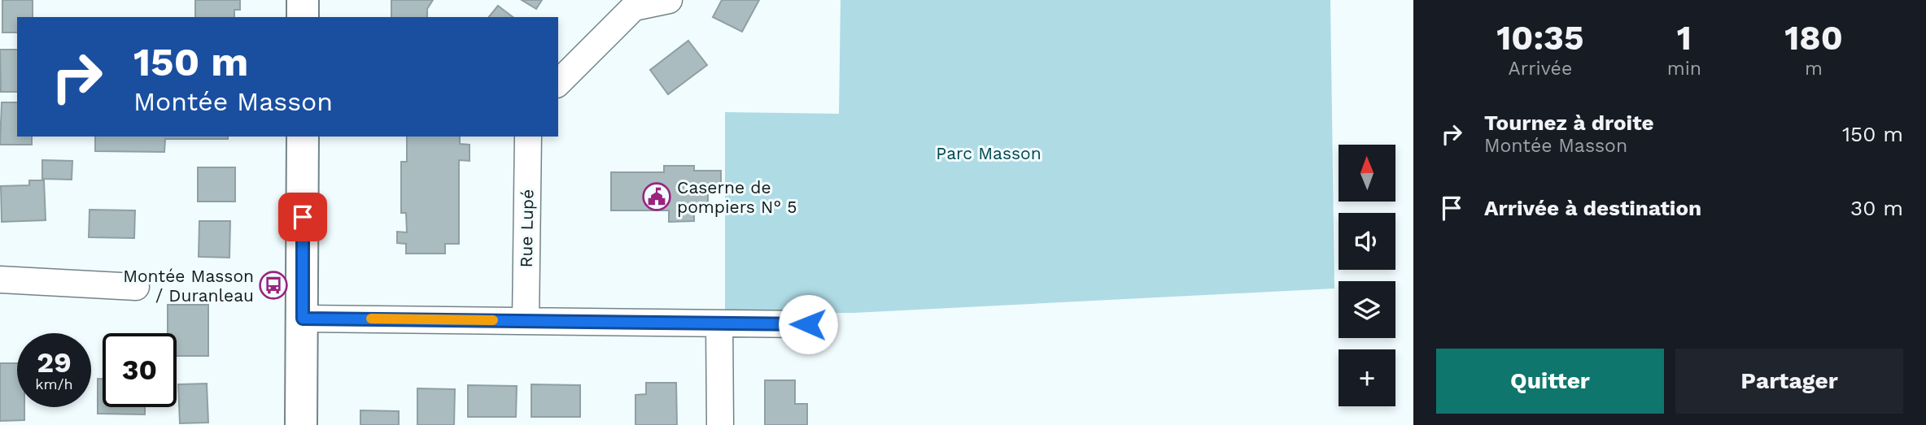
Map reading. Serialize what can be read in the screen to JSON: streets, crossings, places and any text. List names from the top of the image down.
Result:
{
  "streets": {
    "street": ["Rue Lupé"]
  },
  "parks": ["Parc Masson"],
  "places": {
    "public building": ["Caserne de pompiers N° 5"],
    "bus stop": ["Montée Masson / Duranleau"]
  },
  "north": "top",
  "page": {
    "eta": [
      "10:35",
      "Arrivée",
      "1",
      "min",
      "180",
      "m"
    ],
    "turn": ["150 m", "Montée Masson"],
    "list": [
      {
        "name": "Tournez à droite",
        "note": "Montée Masson",
        "value": "150 m"
      },
      {
        "name": "Arrivée à destination",
        "value": "30 m"
      }
    ],
    "map_buttons": "+",
    "speed": "29 km/h",
    "limit": "30",
    "buttons": ["Quitter", "Partager"]
  }
}
